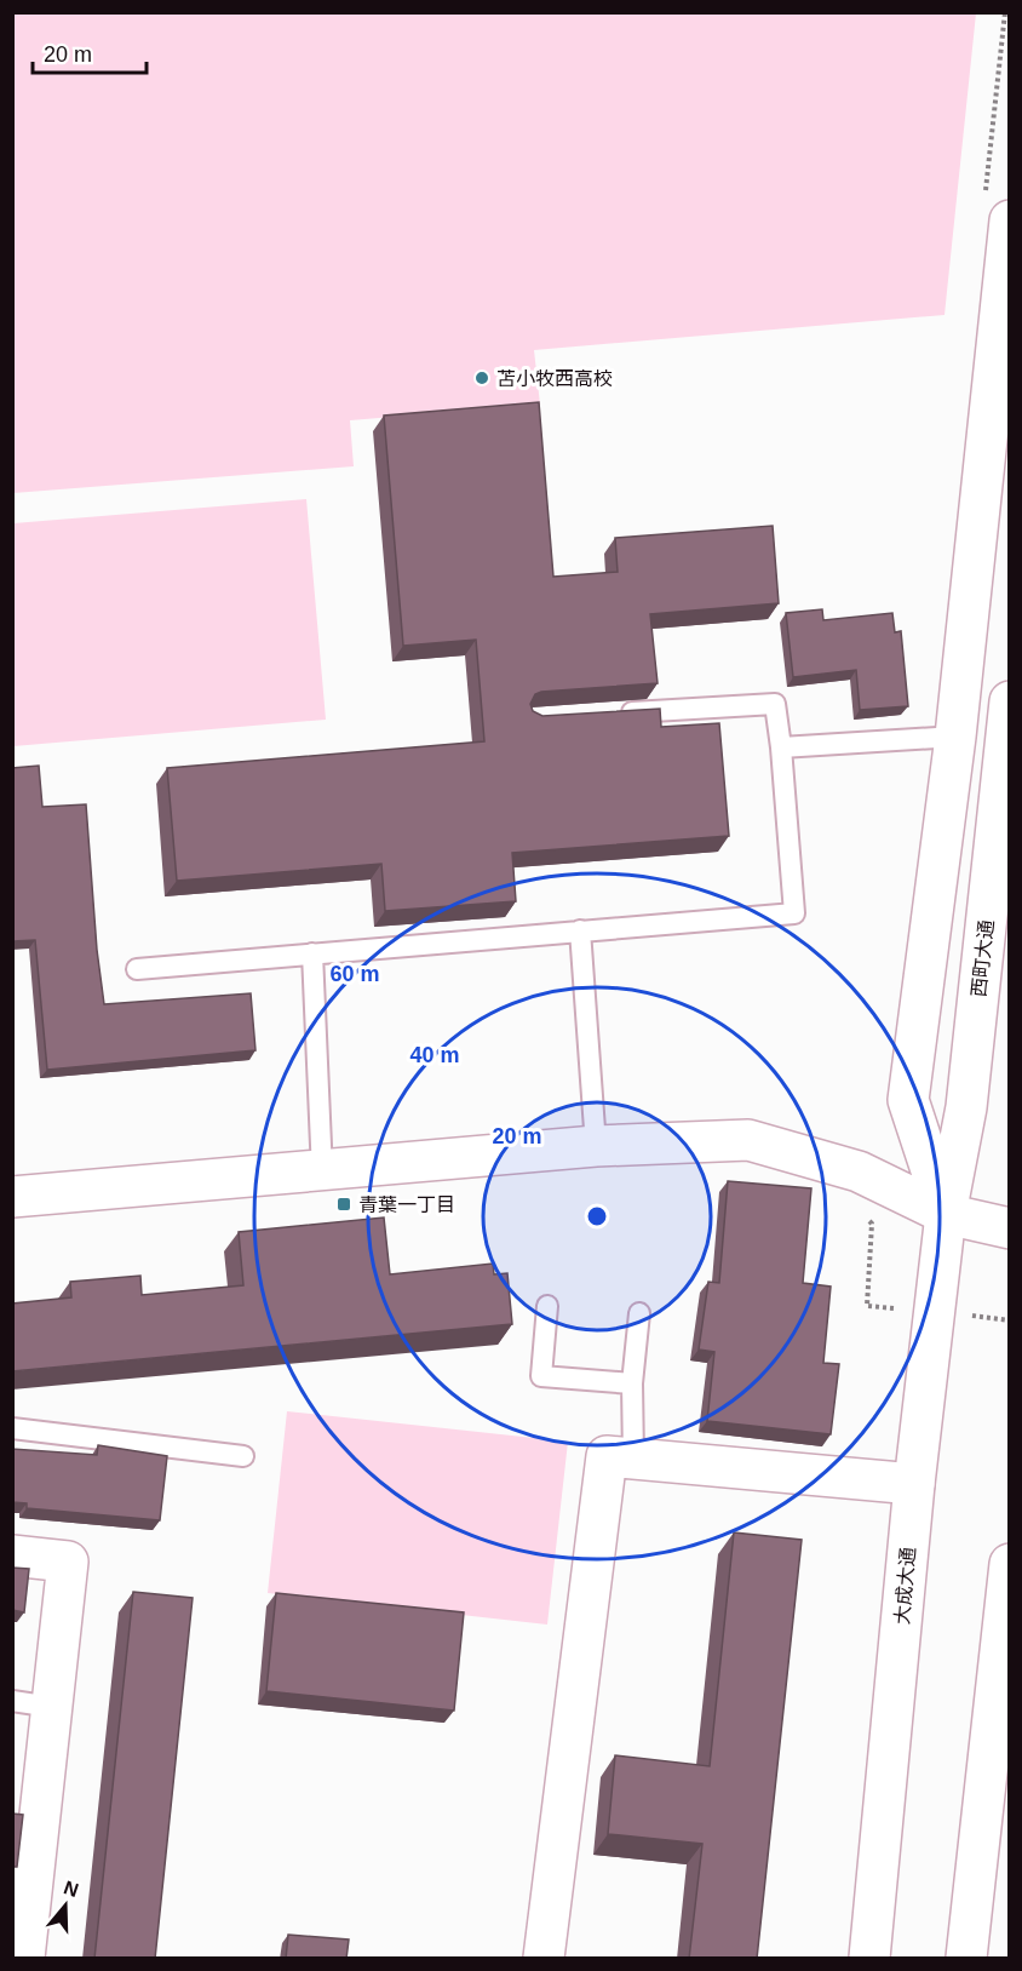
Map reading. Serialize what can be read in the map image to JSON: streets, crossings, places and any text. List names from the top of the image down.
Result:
{
  "streets": {
    "street": ["西町大通", "大成大通"]
  },
  "crossings": [
    ["西町大通", "大成大通"]
  ],
  "places": {
    "other": ["苫小牧西高校"],
    "transit": ["青葉一丁目"]
  },
  "scale_bar": "20 m",
  "north": "top",
  "rings": ["60 m", "40 m", "20 m"]
}
